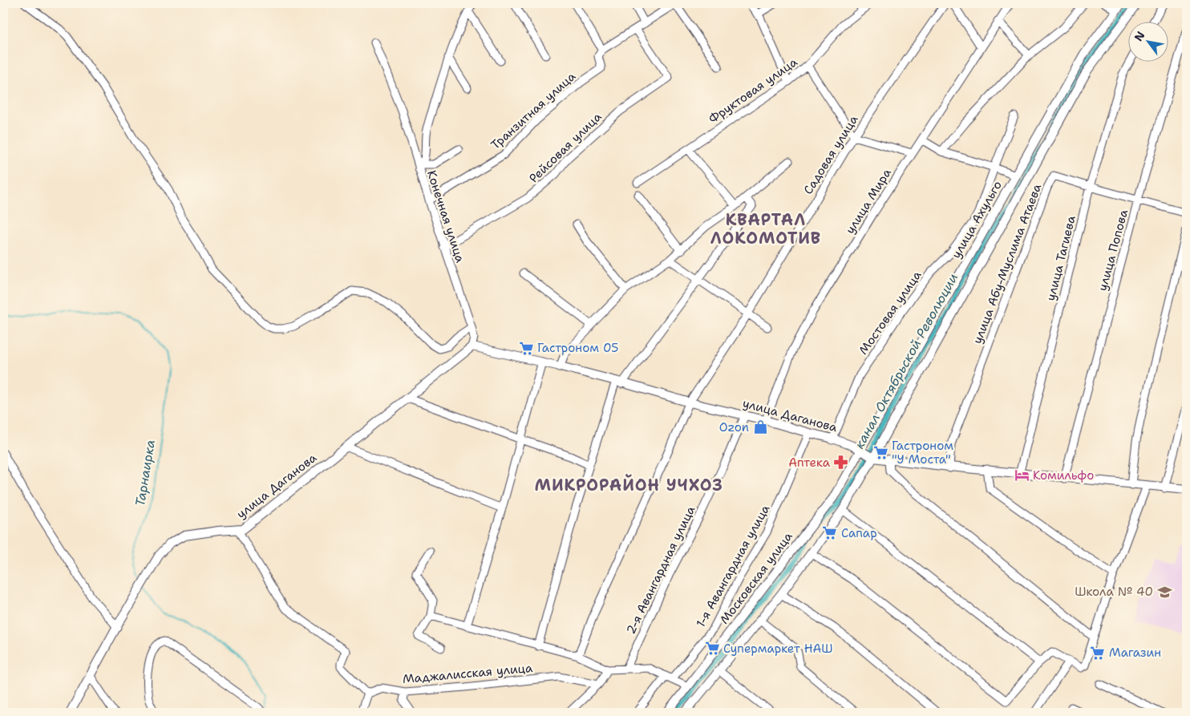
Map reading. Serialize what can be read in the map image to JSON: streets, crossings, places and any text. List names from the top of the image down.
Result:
{
  "streets": {
    "main road": ["улица Ахульго", "улица Даганова", "Московская улица"],
    "street": [
      "Фруктовая улица",
      "Транзитная улица",
      "Рейсовая улица",
      "Садовая улица",
      "улица Мира",
      "Конечная улица",
      "улица Попова",
      "улица Тагиева",
      "улица Абу-Муслима Атаева",
      "Мостовая улица",
      "1-я Авангардная улица",
      "2-я Авангардная улица",
      "Маджалисская улица"
    ]
  },
  "crossings": [
    ["Транзитная улица", "Конечная улица"],
    ["Рейсовая улица", "Конечная улица"],
    ["Садовая улица", "улица Даганова"],
    ["улица Мира", "улица Даганова"],
    ["Конечная улица", "улица Даганова"],
    ["улица Ахульго", "улица Даганова"],
    ["улица Ахульго", "Московская улица"],
    ["улица Попова", "улица Абу-Муслима Атаева"],
    ["улица Попова", "улица Даганова"],
    ["улица Тагиева", "улица Абу-Муслима Атаева"],
    ["улица Тагиева", "улица Даганова"],
    ["улица Абу-Муслима Атаева", "улица Даганова"],
    ["Мостовая улица", "улица Даганова"],
    ["улица Даганова", "1-я Авангардная улица"],
    ["улица Даганова", "2-я Авангардная улица"],
    ["улица Даганова", "Московская улица"]
  ],
  "districts": ["КВАРТАЛ ЛОКОМОТИВ", "МИКРОРАЙОН УЧХОЗ"],
  "water": ["канал Октябрьской Революции", "Тарнаирка"],
  "places": {
    "supermarket": [
      "Гастроном 05",
      "Гастроном \"У Моста\"",
      "Сапар",
      "Супермаркет НАШ",
      "Магазин"
    ],
    "shop": ["Ozon"],
    "pharmacy": ["Аптека"],
    "hotel": ["Комильфо"],
    "school or university": ["Школа № 40"]
  },
  "north": "top left"
}
